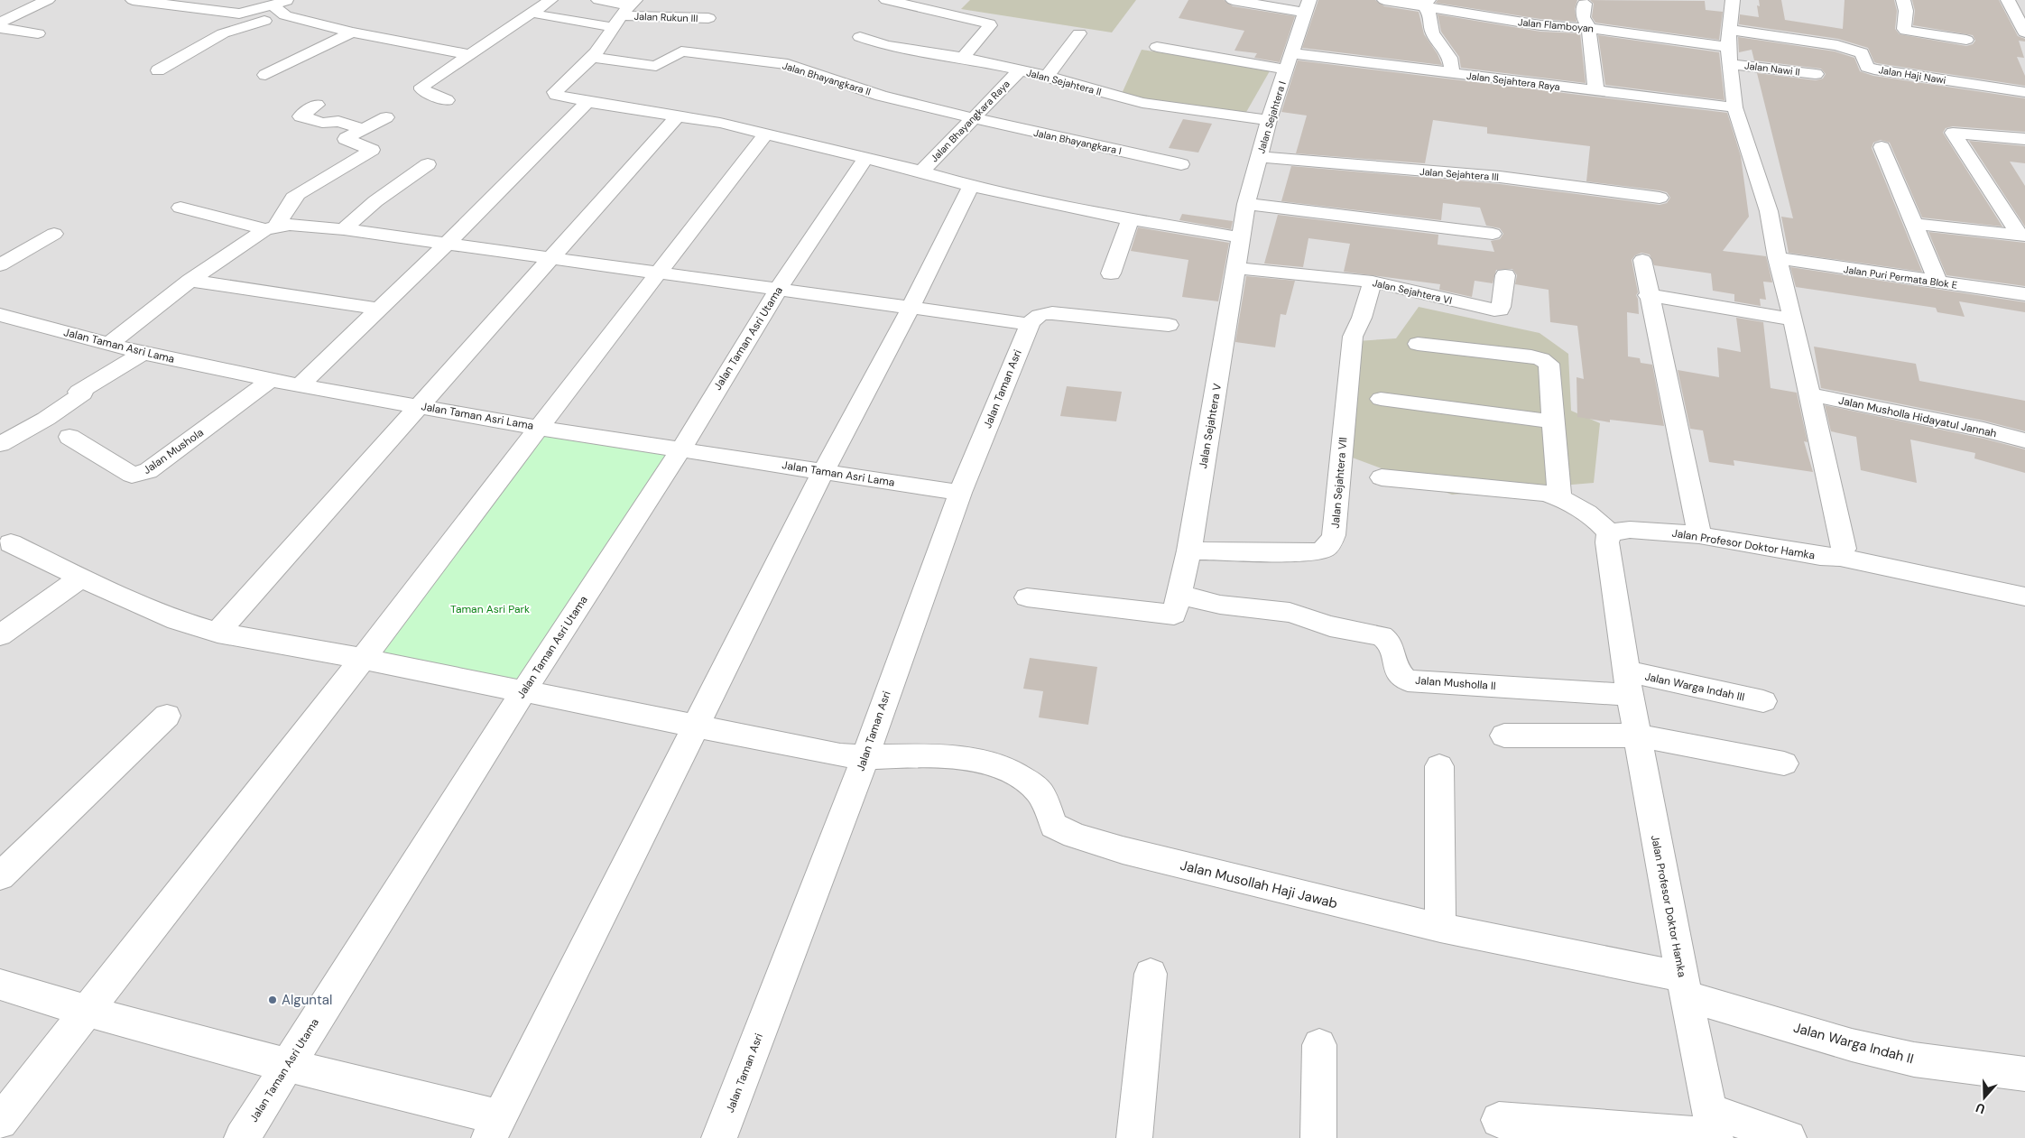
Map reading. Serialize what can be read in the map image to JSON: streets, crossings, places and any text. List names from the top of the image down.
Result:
{
  "streets": {
    "street": [
      "Jalan Rukun III",
      "Jalan Flamboyan",
      "Jalan Nawi II",
      "Jalan Haji Nawi",
      "Jalan Bhayangkara II",
      "Jalan Sejahtera Raya",
      "Jalan Sejahtera II",
      "Jalan Sejahtera I",
      "Jalan Bhayangkara Raya",
      "Jalan Bhayangkara I",
      "Jalan Sejahtera III",
      "Jalan Puri Permata Blok E",
      "Jalan Sejahtera VI",
      "Jalan Taman Asri Utama",
      "Jalan Taman Asri Lama",
      "Jalan Taman Asri",
      "Jalan Musholla Hidayatul Jannah",
      "Jalan Sejahtera V",
      "Jalan Mushola",
      "Jalan Sejahtera VII",
      "Jalan Profesor Doktor Hamka",
      "Jalan Musholla II",
      "Jalan Warga Indah III",
      "Jalan Musollah Haji Jawab",
      "Jalan Warga Indah II"
    ]
  },
  "crossings": [
    ["Jalan Flamboyan", "Jalan Nawi II"],
    ["Jalan Flamboyan", "Jalan Haji Nawi"],
    ["Jalan Nawi II", "Jalan Haji Nawi"],
    ["Jalan Bhayangkara II", "Jalan Bhayangkara Raya"],
    ["Jalan Bhayangkara II", "Jalan Bhayangkara I"],
    ["Jalan Sejahtera Raya", "Jalan Sejahtera I"],
    ["Jalan Sejahtera II", "Jalan Sejahtera I"],
    ["Jalan Sejahtera II", "Jalan Bhayangkara Raya"],
    ["Jalan Sejahtera I", "Jalan Sejahtera III"],
    ["Jalan Sejahtera I", "Jalan Sejahtera V"],
    ["Jalan Bhayangkara Raya", "Jalan Bhayangkara I"],
    ["Jalan Sejahtera VI", "Jalan Sejahtera V"],
    ["Jalan Sejahtera VI", "Jalan Sejahtera VII"],
    ["Jalan Taman Asri Utama", "Jalan Taman Asri Lama"],
    ["Jalan Taman Asri Utama", "Jalan Musollah Haji Jawab"],
    ["Jalan Taman Asri Lama", "Jalan Taman Asri"],
    ["Jalan Taman Asri Lama", "Jalan Mushola"],
    ["Jalan Taman Asri", "Jalan Musollah Haji Jawab"],
    ["Jalan Sejahtera V", "Jalan Sejahtera VII"],
    ["Jalan Sejahtera V", "Jalan Musholla II"],
    ["Jalan Profesor Doktor Hamka", "Jalan Musholla II"],
    ["Jalan Profesor Doktor Hamka", "Jalan Warga Indah III"],
    ["Jalan Profesor Doktor Hamka", "Jalan Musollah Haji Jawab"],
    ["Jalan Profesor Doktor Hamka", "Jalan Warga Indah II"],
    ["Jalan Musholla II", "Jalan Warga Indah III"],
    ["Jalan Musollah Haji Jawab", "Jalan Warga Indah II"]
  ],
  "parks": ["Taman Asri Park"],
  "places": ["Alguntal"],
  "north": "bottom"
}
